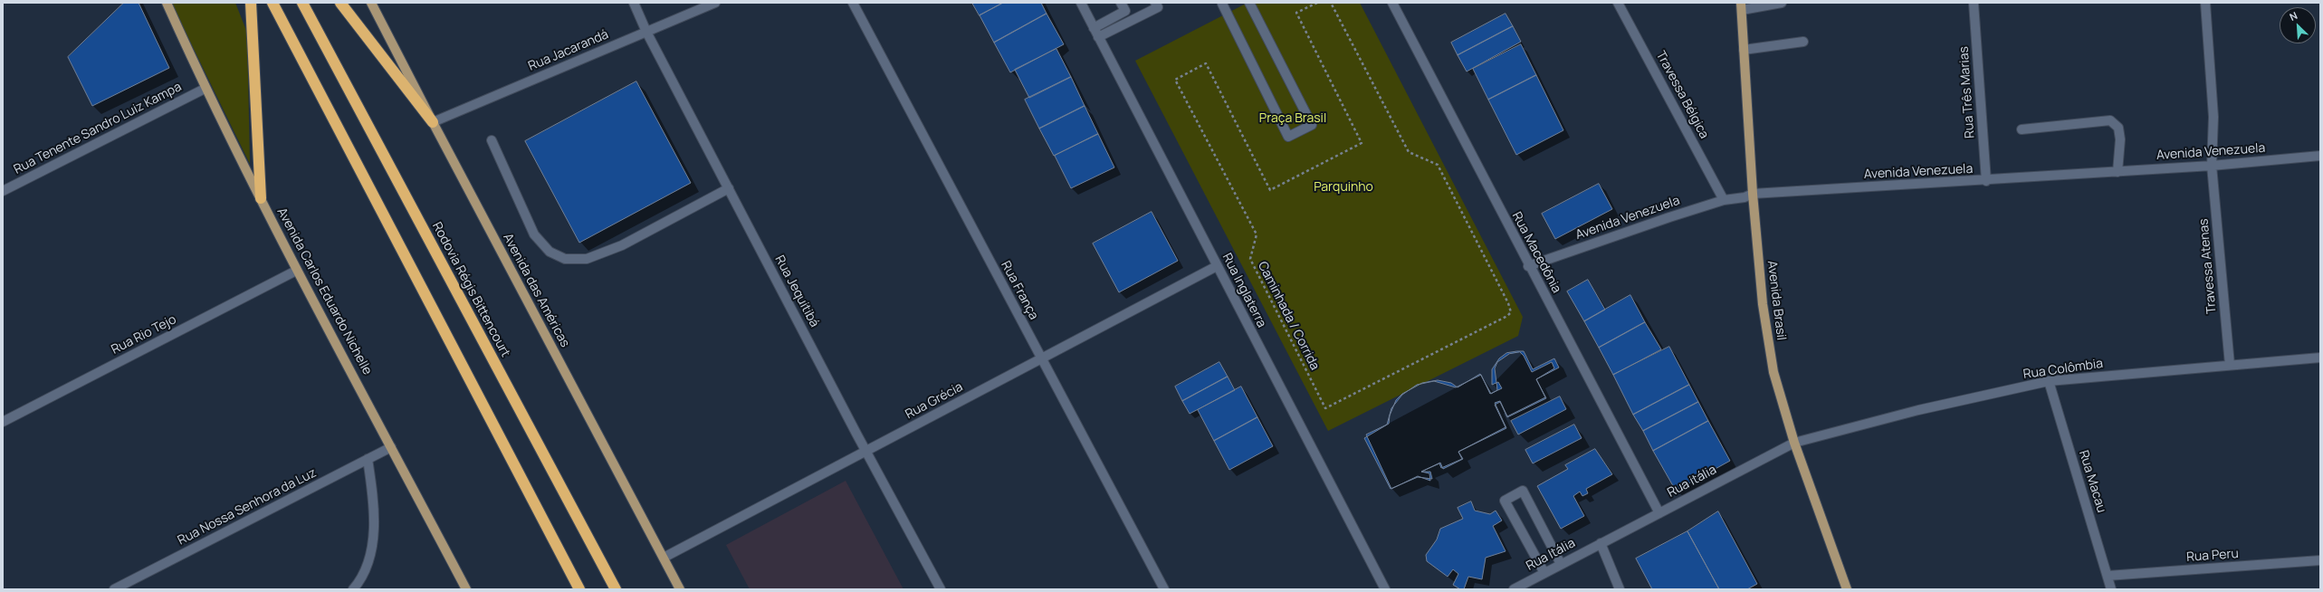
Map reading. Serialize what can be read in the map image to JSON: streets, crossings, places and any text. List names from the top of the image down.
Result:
{
  "streets": {
    "highway": ["Rodovia Régis Bittencourt"],
    "main road": ["Avenida das Américas", "Avenida Carlos Eduardo Nichelle", "Avenida Brasil"],
    "street": [
      "Rua Jacarandá",
      "Rua Três Marias",
      "Travessa Bélgica",
      "Rua Tenente Sandro Luiz Kampa",
      "Avenida Venezuela",
      "Rua Macedônia",
      "Travessa Atenas",
      "Rua França",
      "Rua Inglaterra",
      "Rua Jequitibá",
      "Rua Rio Tejo",
      "Rua Colômbia",
      "Rua Grécia",
      "Rua itália",
      "Rua Macau",
      "Rua Nossa Senhora da Luz",
      "Rua Itália",
      "Rua Peru"
    ],
    "path": ["Caminhada / Corrida"]
  },
  "crossings": [
    ["Rua Jacarandá", "Avenida das Américas"],
    ["Rua Jacarandá", "Rua Jequitibá"],
    ["Rua Três Marias", "Avenida Venezuela"],
    ["Travessa Bélgica", "Avenida Venezuela"],
    ["Rua Tenente Sandro Luiz Kampa", "Avenida Carlos Eduardo Nichelle"],
    ["Avenida Venezuela", "Rua Macedônia"],
    ["Avenida Venezuela", "Travessa Atenas"],
    ["Avenida Venezuela", "Avenida Brasil"],
    ["Rua Macedônia", "Rua itália"],
    ["Travessa Atenas", "Rua Colômbia"],
    ["Avenida das Américas", "Rua Grécia"],
    ["Rua França", "Rua Grécia"],
    ["Rua Inglaterra", "Rua Grécia"],
    ["Avenida Carlos Eduardo Nichelle", "Rua Rio Tejo"],
    ["Avenida Carlos Eduardo Nichelle", "Rua Nossa Senhora da Luz"],
    ["Rua Jequitibá", "Rua Grécia"],
    ["Avenida Brasil", "Rua Colômbia"],
    ["Avenida Brasil", "Rua itália"],
    ["Rua Colômbia", "Rua itália"],
    ["Rua Colômbia", "Rua Macau"],
    ["Rua itália", "Rua Itália"],
    ["Rua Macau", "Rua Peru"]
  ],
  "parks": ["Praça Brasil", "Parquinho"],
  "north": "top left"
}
